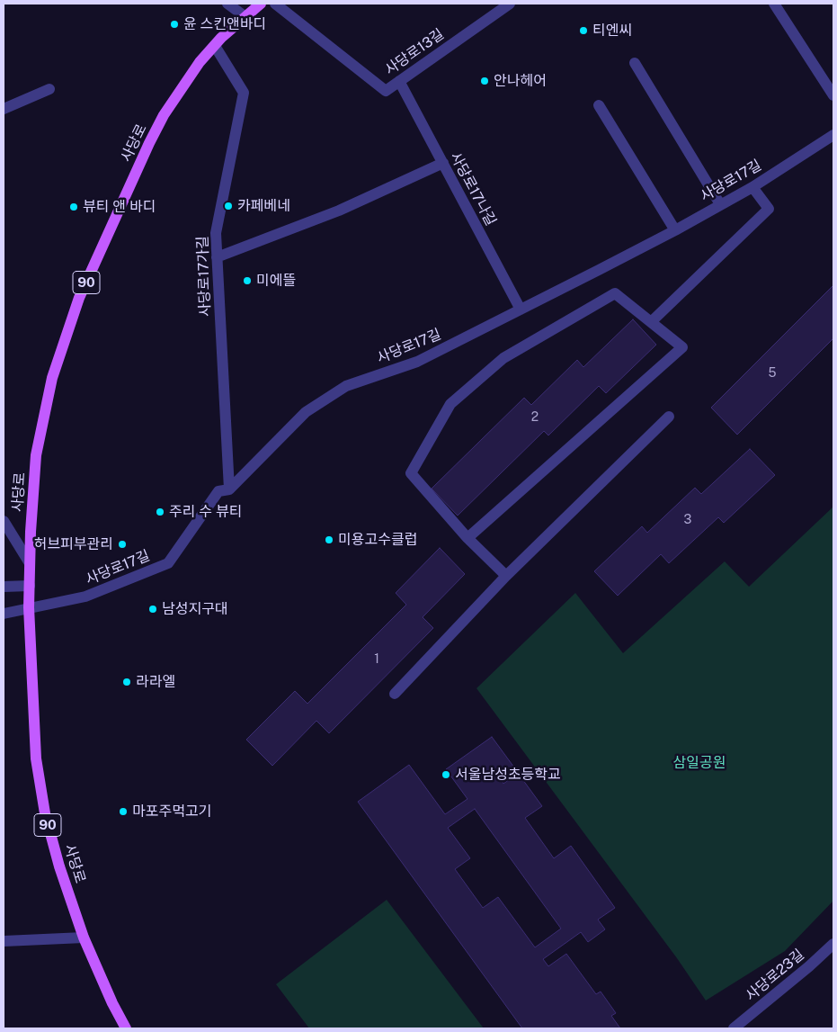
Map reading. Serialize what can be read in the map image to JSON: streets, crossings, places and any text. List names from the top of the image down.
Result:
{
  "streets": {
    "main road": ["사당로", "90"],
    "street": [
      "사당로13길",
      "사당로17길",
      "사당로17나길",
      "사당로17가길",
      "사당로23길"
    ]
  },
  "crossings": [
    ["사당로13길", "사당로17나길"],
    ["사당로", "사당로17길"],
    ["사당로", "사당로17가길"],
    ["사당로17길", "사당로17나길"],
    ["사당로17길", "사당로17가길"]
  ],
  "parks": ["삼일공원"],
  "places": [
    "윤 스킨앤바디",
    "티엔씨",
    "안나헤어",
    "카페베네",
    "뷰티 앤 바디",
    "미에뜰",
    "주리 수 뷰티",
    "미용고수클럽",
    "허브피부관리",
    "남성지구대",
    "라라엘",
    "서울남성초등학교",
    "마포주먹고기"
  ],
  "house_numbers": [
    "5",
    "2",
    "3",
    "1"
  ]
}
